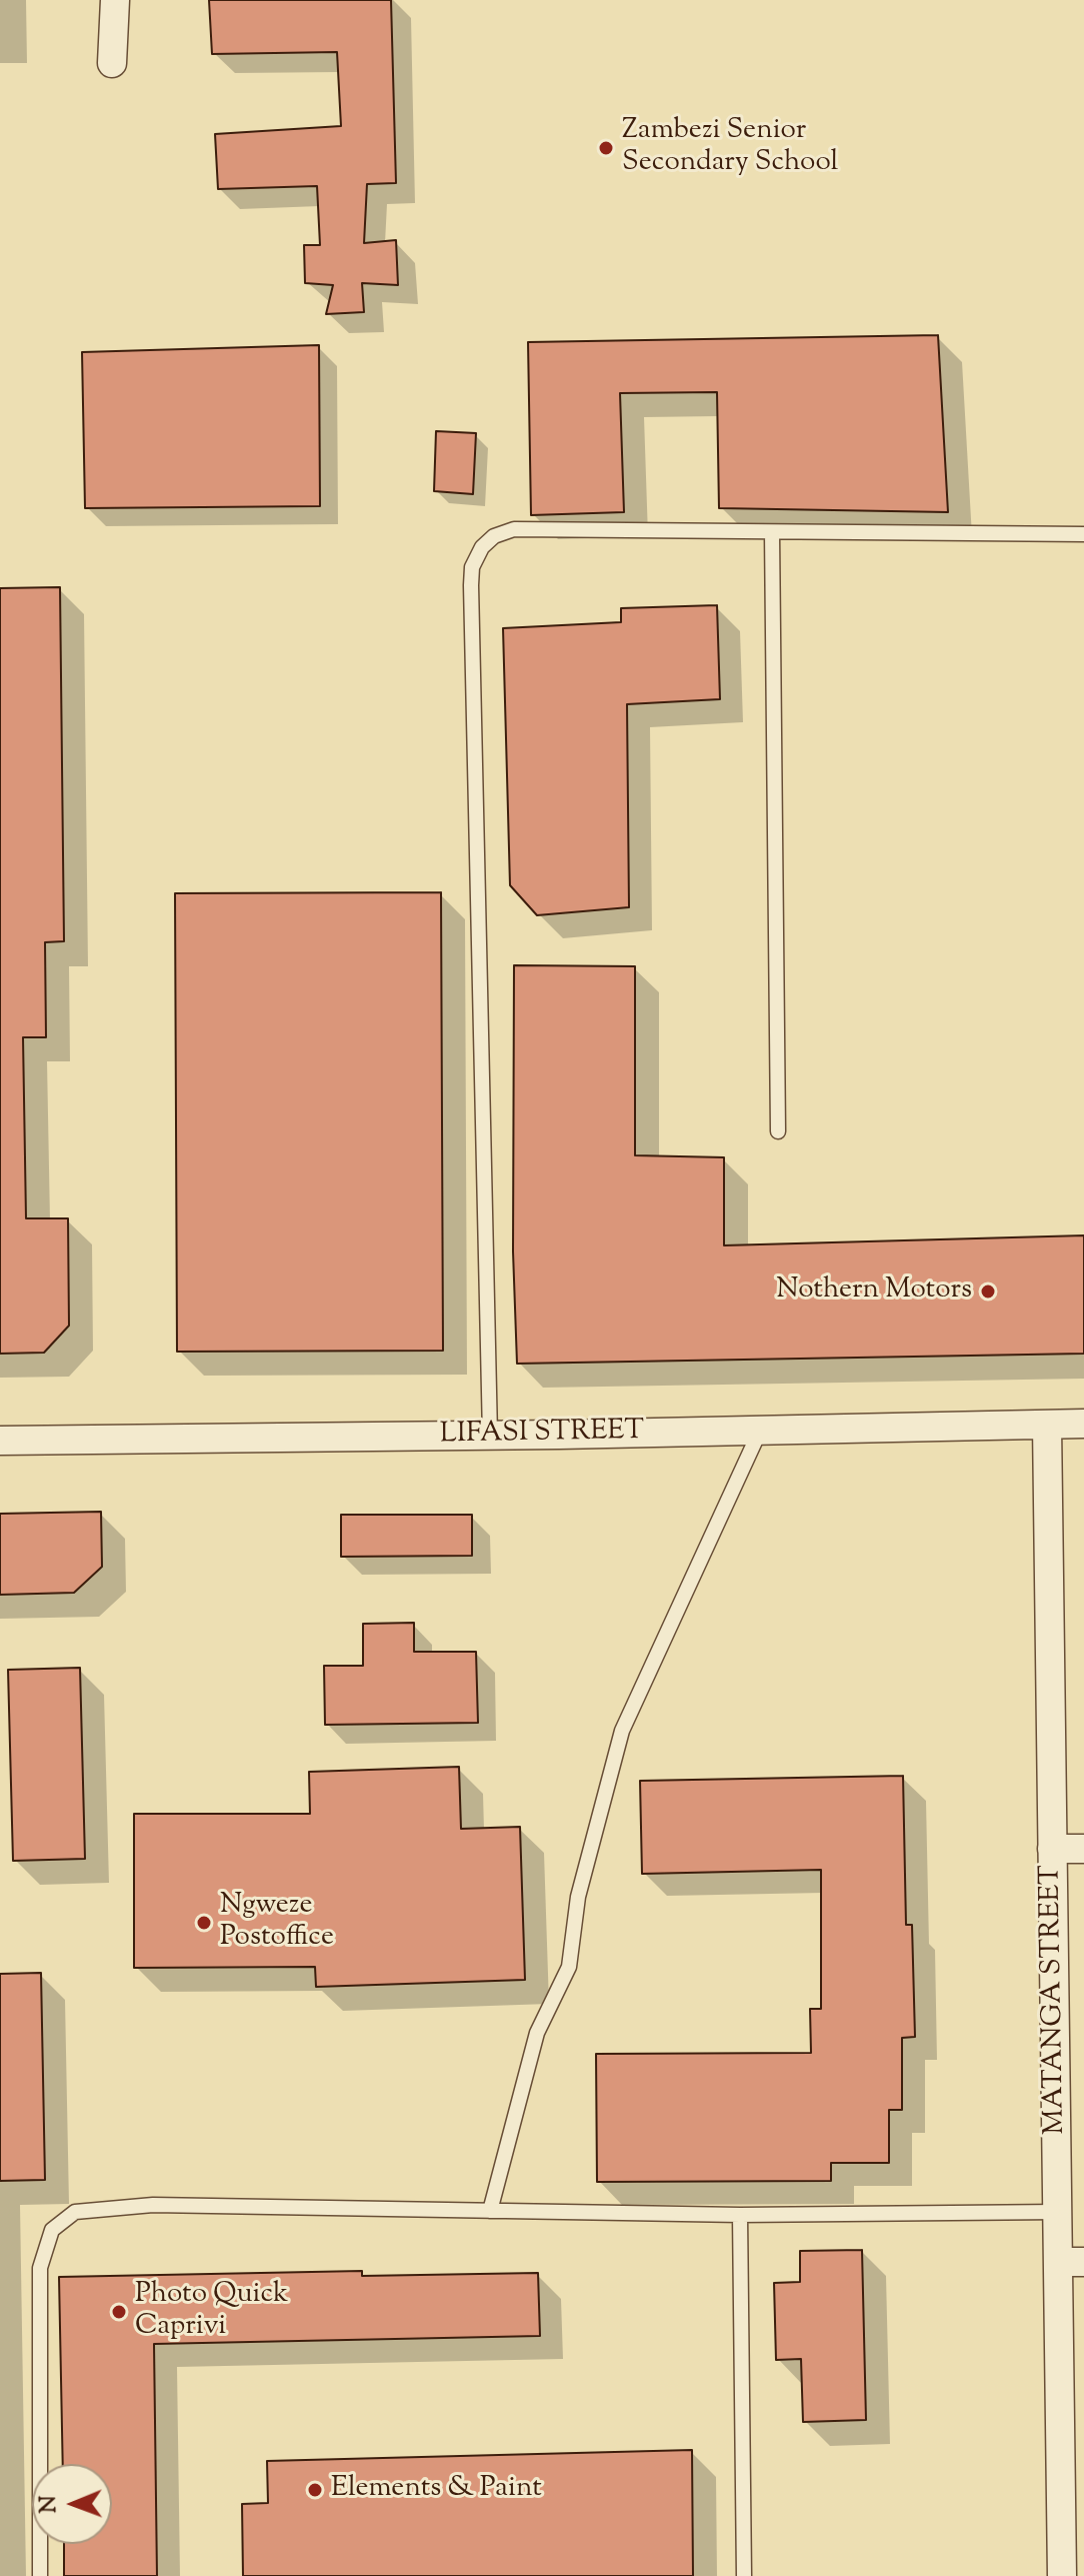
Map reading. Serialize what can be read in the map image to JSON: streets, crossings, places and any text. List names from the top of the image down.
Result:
{
  "streets": {
    "street": ["LIFASI STREET", "MATANGA STREET"]
  },
  "crossings": [
    ["LIFASI STREET", "MATANGA STREET"]
  ],
  "places": [
    "Zambezi Senior Secondary School",
    "Nothern Motors",
    "Ngweze Postoffice",
    "Photo Quick Caprivi",
    "Elements & Paint"
  ],
  "north": "left"
}
